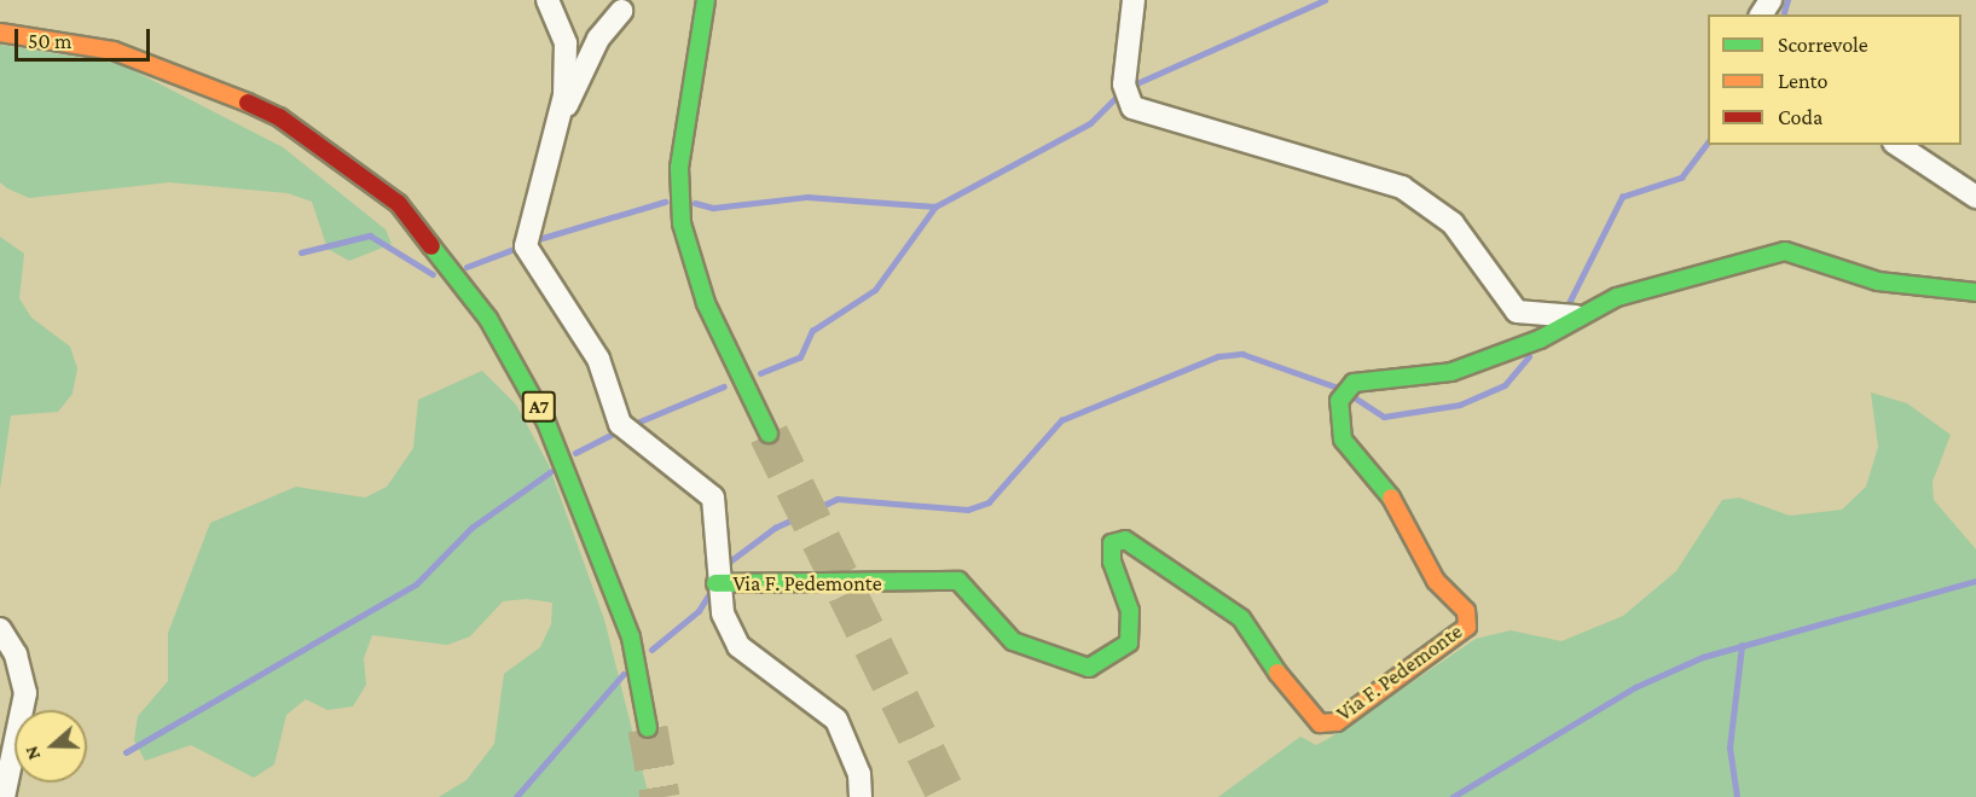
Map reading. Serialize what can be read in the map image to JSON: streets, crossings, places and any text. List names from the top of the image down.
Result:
{
  "streets": {
    "main road": ["A7", "Via F. Pedemonte"]
  },
  "legend": ["Scorrevole", "Lento", "Coda"],
  "scale_bar": "50 m",
  "north": "left"
}
